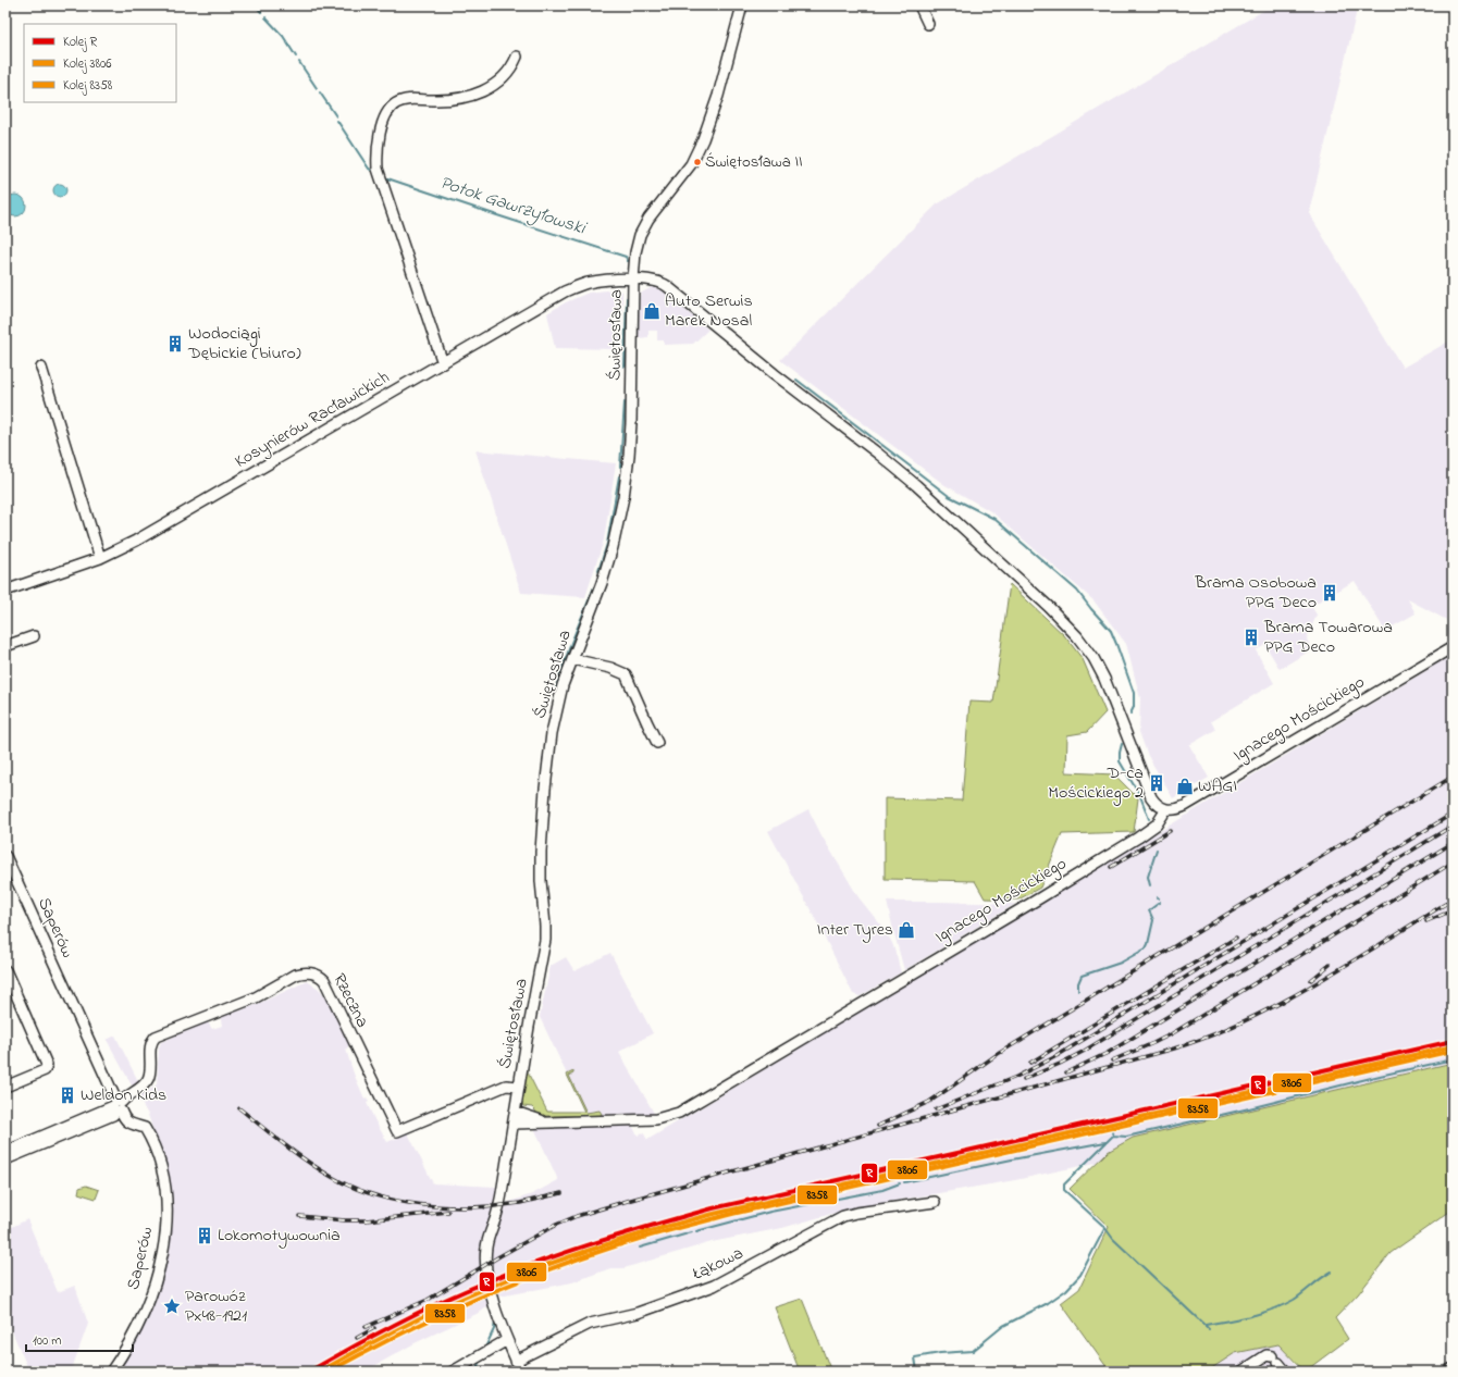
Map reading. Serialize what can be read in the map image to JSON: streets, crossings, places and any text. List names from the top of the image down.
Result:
{
  "streets": {
    "street": [
      "Świętosława",
      "Kosynierów Racławickich",
      "Ignacego Mościckiego",
      "Saperów",
      "Rzeczna",
      "Łąkowa"
    ]
  },
  "crossings": [
    ["Świętosława", "Kosynierów Racławickich"],
    ["Świętosława", "Ignacego Mościckiego"],
    ["Świętosława", "Rzeczna"],
    ["Świętosława", "Łąkowa"],
    ["Kosynierów Racławickich", "Ignacego Mościckiego"],
    ["Saperów", "Rzeczna"]
  ],
  "water": ["Potok Gawrzyłowski"],
  "places": {
    "other": ["Świętosława II"],
    "shop": ["Auto Serwis Marek Nosal", "WAGI", "Inter Tyres"],
    "building": [
      "Wodociągi Dębickie (biuro)",
      "Brama Osobowa PPG Deco",
      "Brama Towarowa PPG Deco",
      "D-ca Mościckiego 2",
      "Weldon Kids",
      "Lokomotywownia"
    ],
    "place": ["Parowóz Px48-1921"]
  },
  "lines": ["rail line R", "rail line 3806", "rail line 8358"],
  "legend": ["Kolej R", "Kolej 3806", "Kolej 8358"],
  "scale_bar": "100 m"
}
